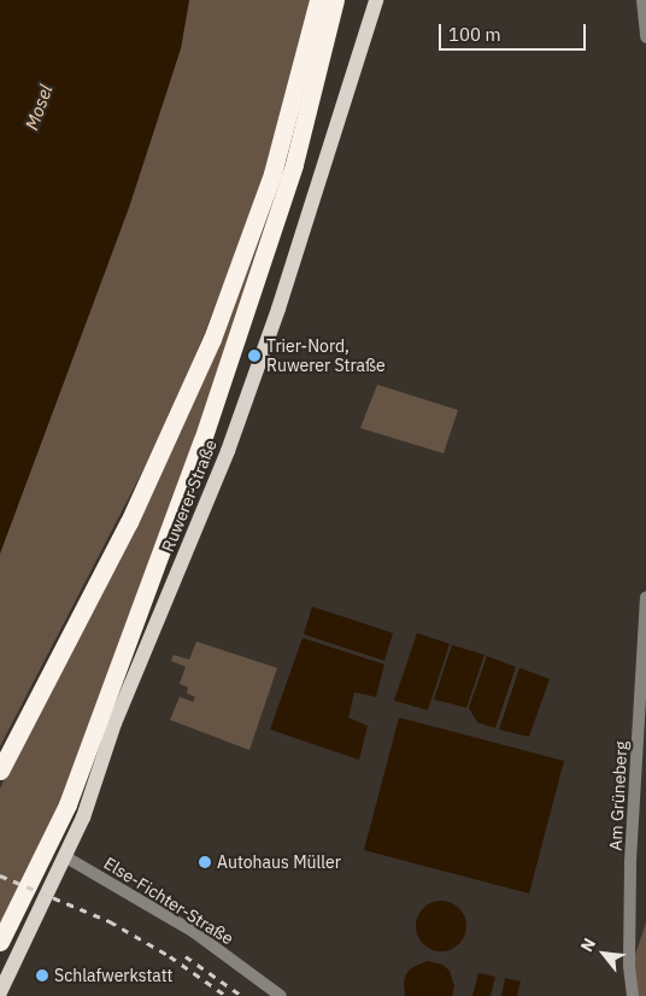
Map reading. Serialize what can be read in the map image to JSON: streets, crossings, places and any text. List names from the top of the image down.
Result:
{
  "streets": {
    "main road": ["Ruwerer Straße"],
    "street": ["Am Grüneberg", "Else-Fichter-Straße"]
  },
  "crossings": [
    ["Ruwerer Straße", "Else-Fichter-Straße"]
  ],
  "water": ["Mosel"],
  "places": ["Trier-Nord, Ruwerer Straße", "Autohaus Müller", "Schlafwerkstatt"],
  "scale_bar": "100 m",
  "north": "top left"
}
